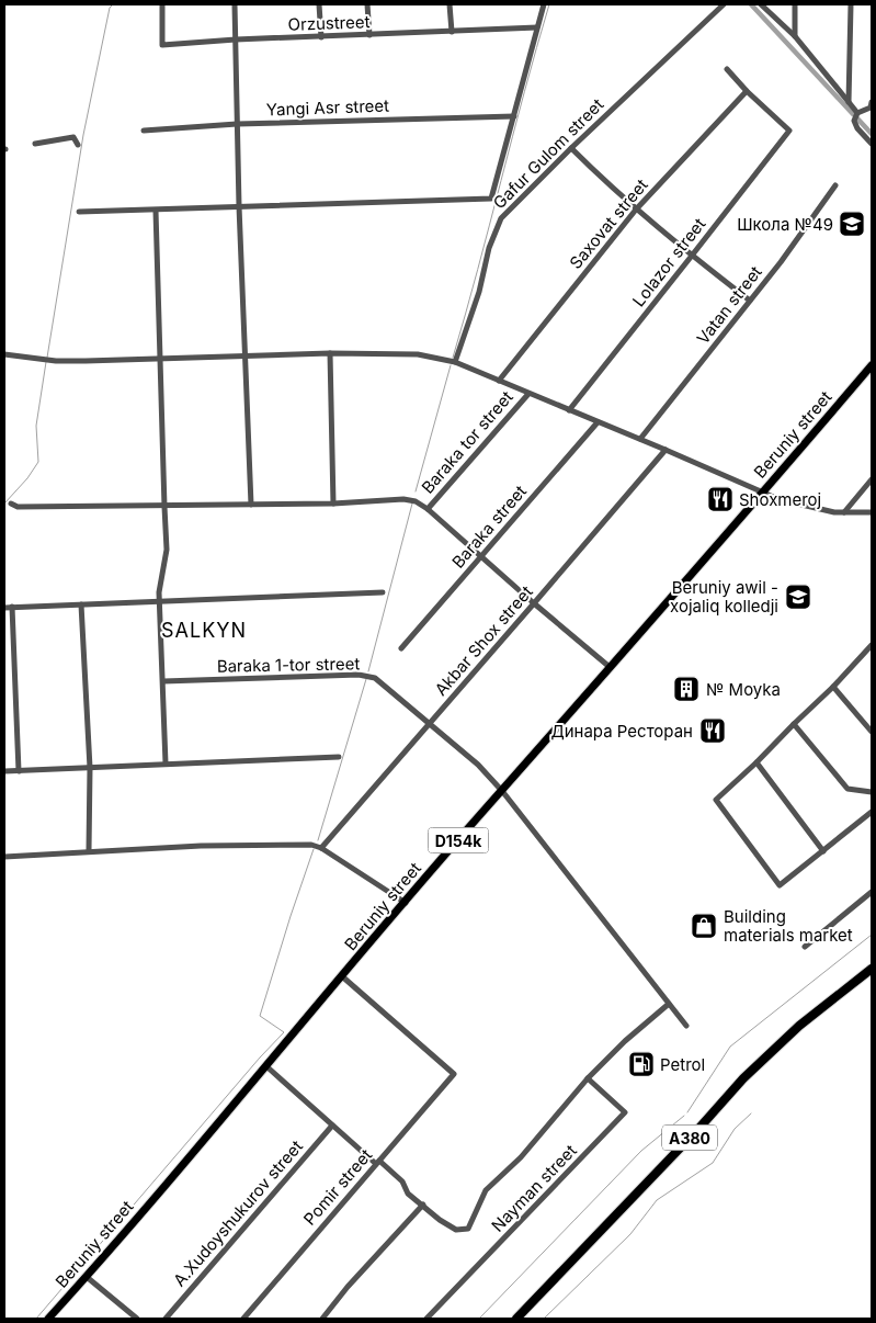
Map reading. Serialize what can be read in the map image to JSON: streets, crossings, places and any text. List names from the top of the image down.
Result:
{
  "streets": {
    "highway": ["A380"],
    "main road": ["Beruniy street", "D154k"],
    "street": [
      "Orzustreet",
      "Yangi Asr street",
      "Gafur Gulom street",
      "Saxovat street",
      "Lolazor street",
      "Vatan street",
      "Baraka tor street",
      "Baraka street",
      "Akbar Shox street",
      "Baraka 1-tor street",
      "Pomir street",
      "Nayman street",
      "A.Xudoyshukurov street"
    ]
  },
  "crossings": [
    ["Saxovat street", "Lolazor street"],
    ["Beruniy street", "Baraka 1-tor street"],
    ["Beruniy street", "Pomir street"],
    ["Akbar Shox street", "Baraka 1-tor street"]
  ],
  "districts": ["SALKYN"],
  "places": {
    "school or university": ["Школа №49", "Beruniy awil - xojaliq kolledji"],
    "restaurant": ["Shoxmeroj", "Динара Ресторан"],
    "building": ["№ Moyka"],
    "shop": ["Building materials market"],
    "fuel station": ["Petrol"]
  }
}
